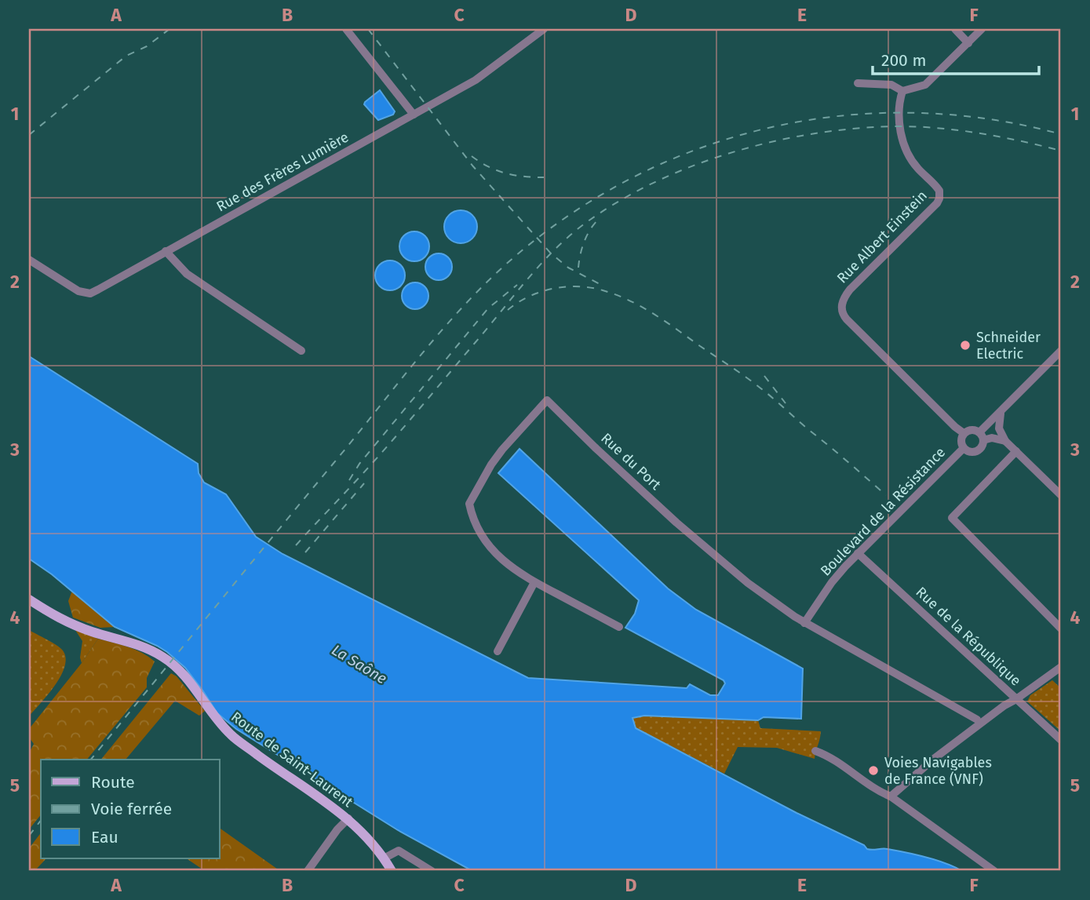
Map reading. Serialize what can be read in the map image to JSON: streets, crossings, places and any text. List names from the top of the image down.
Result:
{
  "streets": {
    "main road": ["Route de Saint-Laurent"],
    "street": [
      "Rue des Frères Lumière",
      "Rue Albert Einstein",
      "Rue du Port",
      "Boulevard de la Résistance",
      "Rue de la République"
    ]
  },
  "crossings": [
    ["Rue Albert Einstein", "Boulevard de la Résistance"],
    ["Rue du Port", "Boulevard de la Résistance"],
    ["Boulevard de la Résistance", "Rue de la République"]
  ],
  "water": ["La Saône"],
  "places": ["Schneider Electric", "Voies Navigables de France (VNF)"],
  "legend": ["Route", "Voie ferrée", "Eau"],
  "scale_bar": "200 m",
  "grid": {
    "columns": [
      "A",
      "B",
      "C",
      "D",
      "E",
      "F"
    ],
    "rows": [
      "1",
      "2",
      "3",
      "4",
      "5"
    ]
  }
}
